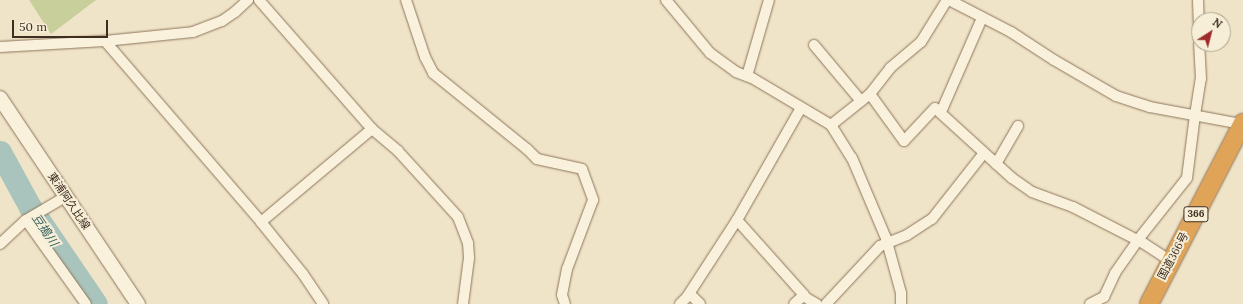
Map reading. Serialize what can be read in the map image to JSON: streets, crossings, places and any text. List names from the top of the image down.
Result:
{
  "streets": {
    "highway": ["366", "国道366号"],
    "main road": ["東浦阿久比線"]
  },
  "water": ["豆搗川"],
  "scale_bar": "50 m",
  "north": "top right"
}
